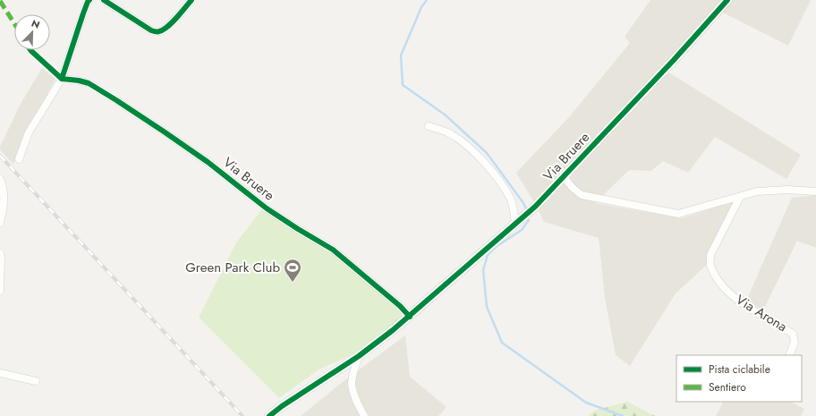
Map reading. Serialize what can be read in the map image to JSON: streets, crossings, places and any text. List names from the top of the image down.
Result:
{
  "streets": {
    "street": ["Via Bruere", "Via Arona"]
  },
  "places": {
    "sports": ["Green Park Club"]
  },
  "legend": ["Pista ciclabile", "Sentiero"],
  "north": "top right"
}
